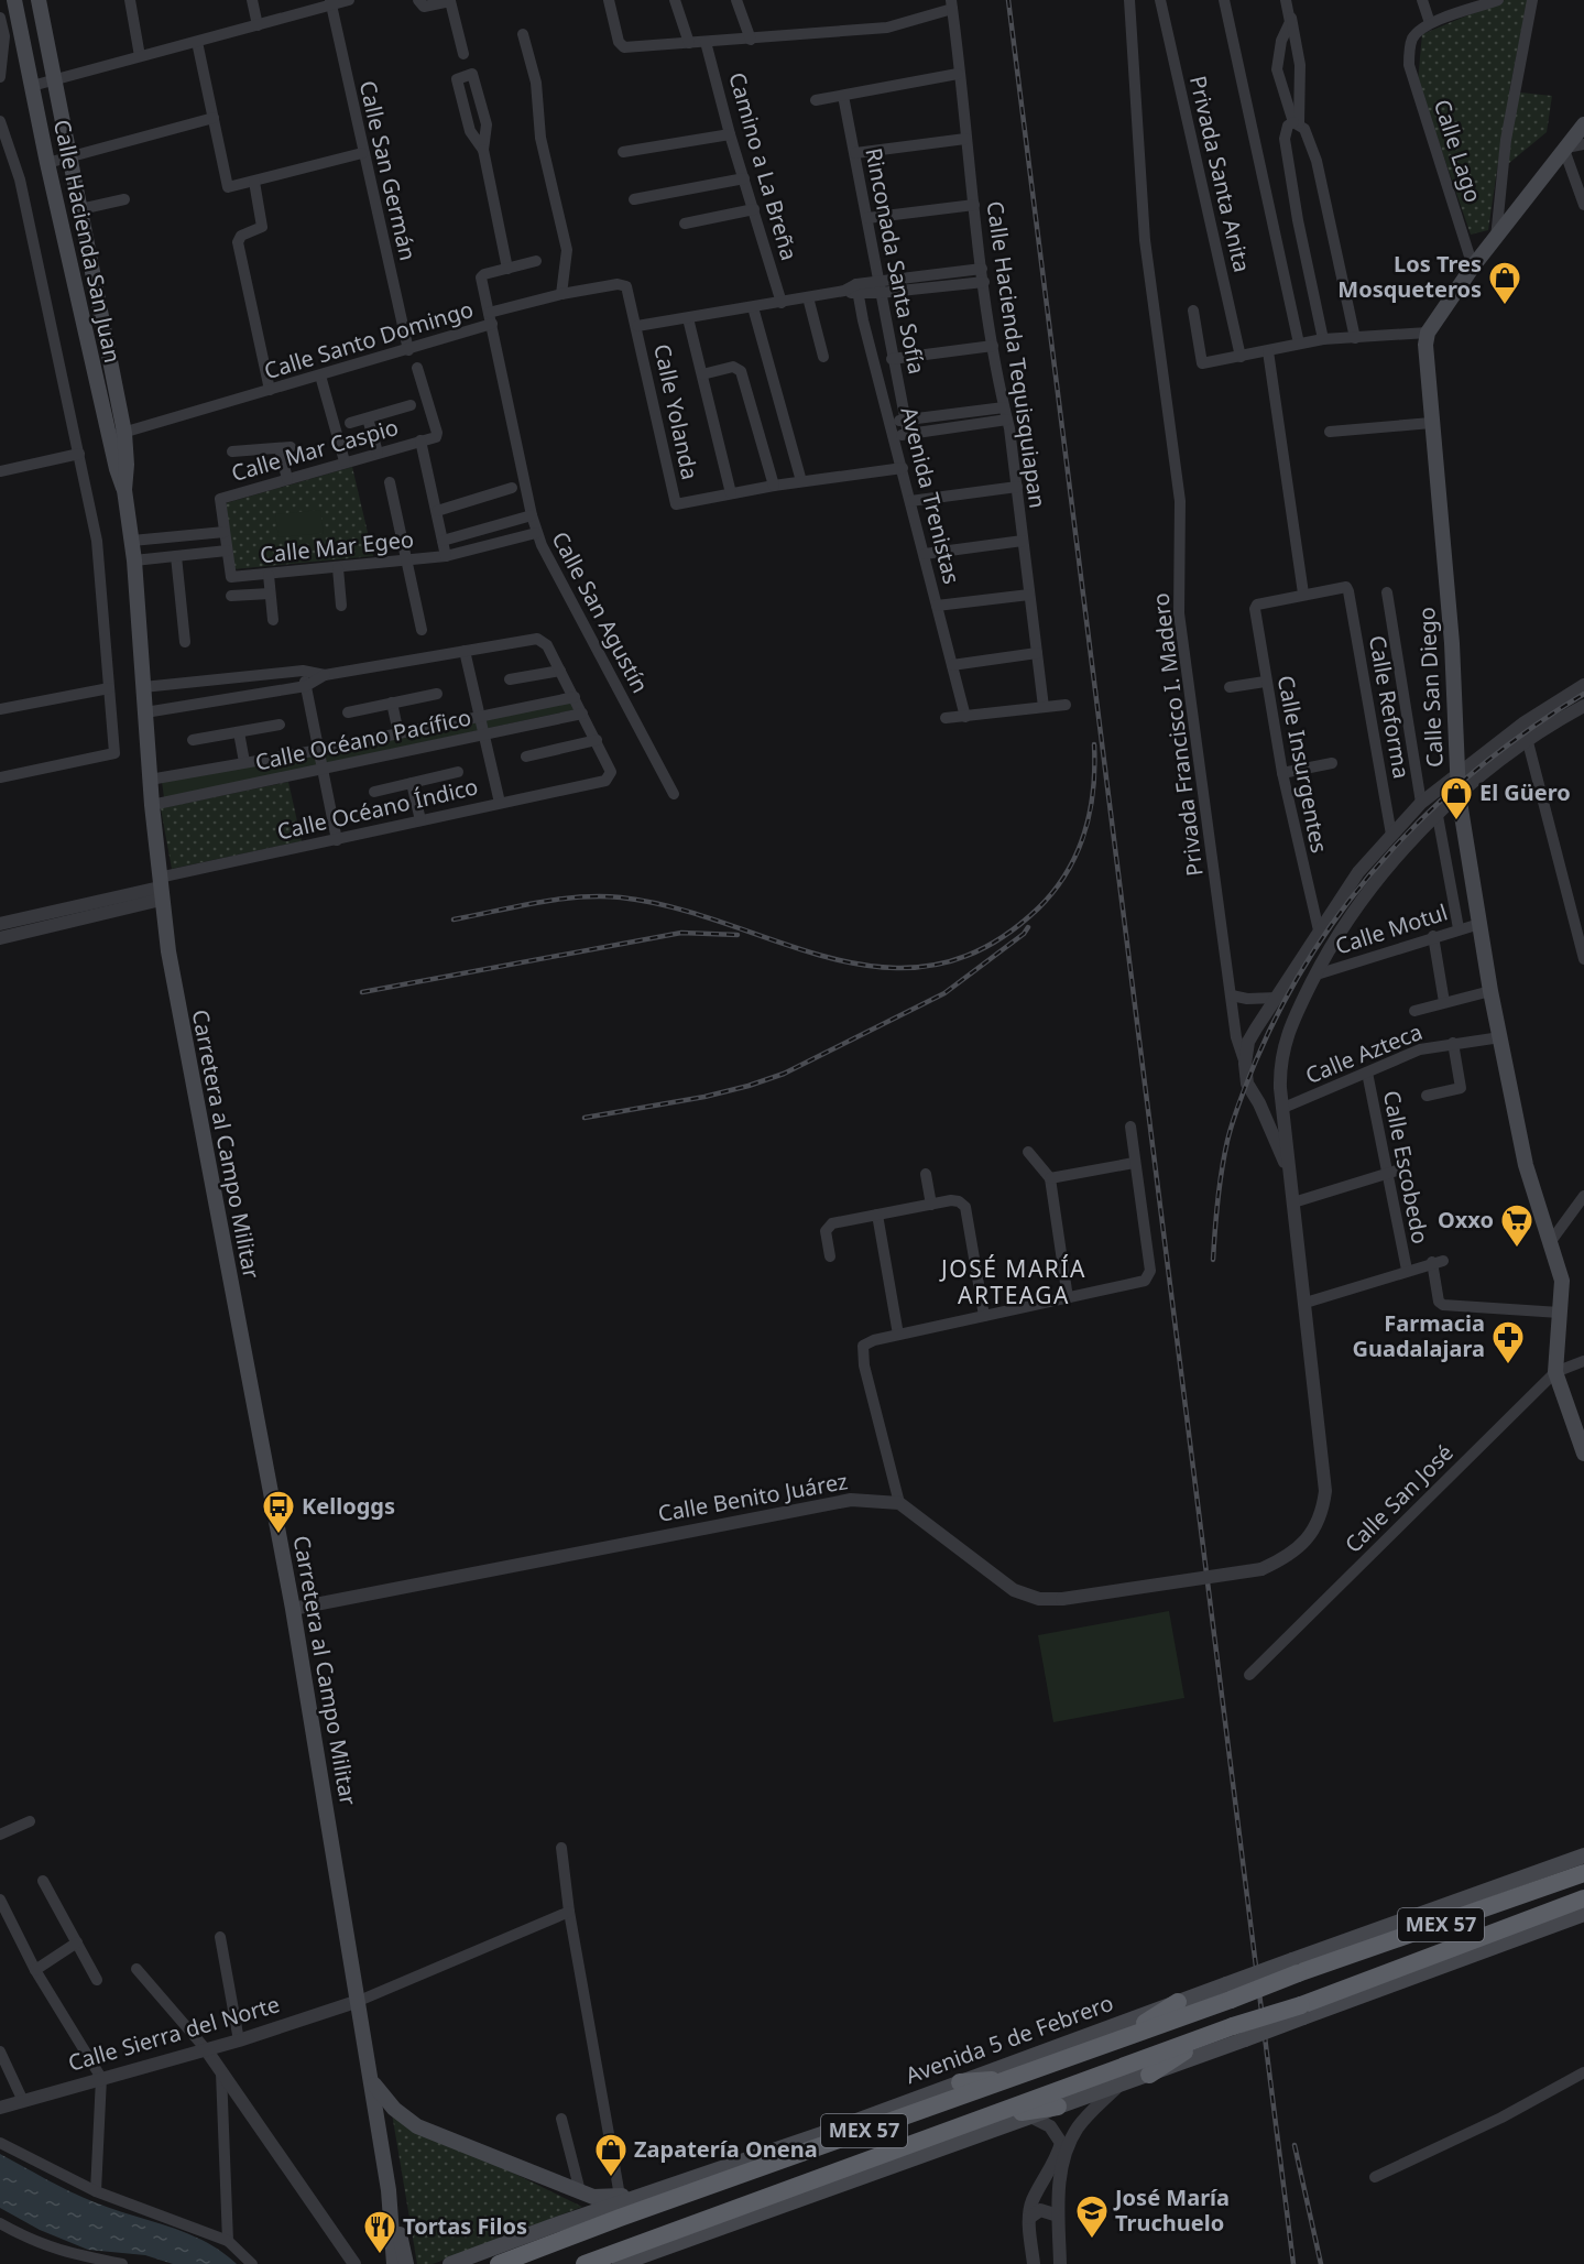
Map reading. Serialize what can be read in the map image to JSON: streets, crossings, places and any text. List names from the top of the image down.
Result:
{
  "streets": {
    "highway": ["MEX 57", "Avenida 5 de Febrero"],
    "main road": ["Calle Hacienda San Juan", "Calle San Diego", "Carretera al Campo Militar"],
    "street": [
      "Calle Lago",
      "Camino a La Breña",
      "Calle San Germán",
      "Privada Santa Anita",
      "Rinconada Santa Sofía",
      "Calle Santo Domingo",
      "Calle Hacienda Tequisquiapan",
      "Calle Yolanda",
      "Calle Mar Caspio",
      "Avenida Trenistas",
      "Calle Mar Egeo",
      "Calle San Agustín",
      "Calle Reforma",
      "Privada Francisco I. Madero",
      "Calle Océano Pacífico",
      "Calle Insurgentes",
      "Calle Océano Índico",
      "Calle Motul",
      "Calle Azteca",
      "Calle Escobedo",
      "Calle Benito Juárez",
      "Calle San José",
      "Calle Sierra del Norte"
    ]
  },
  "crossings": [
    ["Camino a La Breña", "Calle Hacienda Tequisquiapan"],
    ["Calle San Germán", "Calle Santo Domingo"],
    ["Calle Hacienda San Juan", "Calle Santo Domingo"],
    ["Calle Hacienda San Juan", "Calle Océano Pacífico"],
    ["Calle Hacienda San Juan", "Calle Océano Índico"],
    ["Calle Hacienda San Juan", "Carretera al Campo Militar"],
    ["Calle Santo Domingo", "Calle Yolanda"],
    ["Calle Santo Domingo", "Calle San Agustín"],
    ["Calle Mar Caspio", "Calle Mar Egeo"],
    ["Calle Mar Egeo", "Calle San Agustín"],
    ["Calle San Diego", "Calle Motul"],
    ["Calle San Diego", "Calle Azteca"],
    ["Calle San Diego", "Calle San José"],
    ["Calle Reforma", "Calle Insurgentes"],
    ["Calle Océano Índico", "Carretera al Campo Militar"],
    ["Calle Azteca", "Calle Escobedo"],
    ["Carretera al Campo Militar", "Calle Benito Juárez"],
    ["Carretera al Campo Militar", "Calle Sierra del Norte"]
  ],
  "districts": ["JOSÉ MARÍA ARTEAGA"],
  "places": {
    "shop": ["Los Tres Mosqueteros", "El Güero", "Zapatería Onena"],
    "supermarket": ["Oxxo"],
    "pharmacy": ["Farmacia Guadalajara"],
    "bus stop": ["Kelloggs"],
    "school or university": ["José María Truchuelo"],
    "restaurant": ["Tortas Filos"]
  }
}
